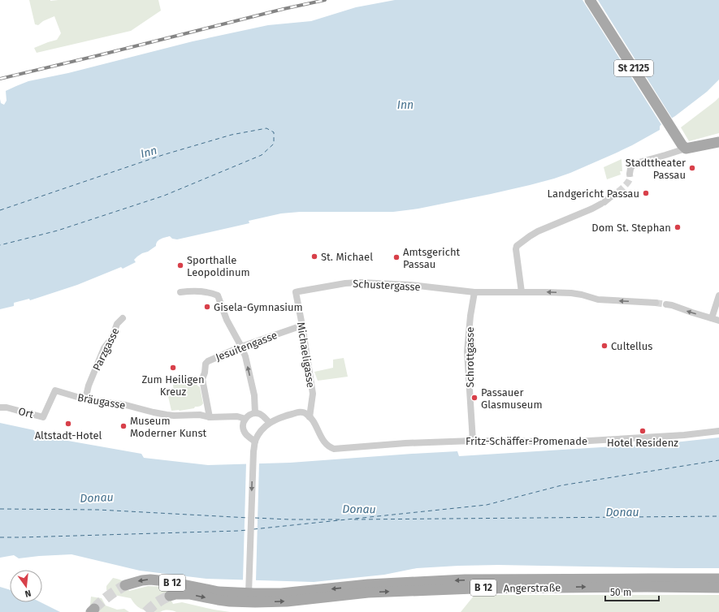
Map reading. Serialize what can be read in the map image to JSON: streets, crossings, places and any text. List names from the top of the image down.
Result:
{
  "streets": {
    "main road": ["St 2125", "B 12", "Angerstraße"],
    "street": [
      "Schustergasse",
      "Jesuitengasse",
      "Parzgasse",
      "Michaeligasse",
      "Schrottgasse",
      "Bräugasse",
      "Ort",
      "Fritz-Schäffer-Promenade"
    ]
  },
  "crossings": [
    ["Schustergasse", "Michaeligasse"],
    ["Schustergasse", "Schrottgasse"],
    ["Jesuitengasse", "Michaeligasse"],
    ["Jesuitengasse", "Bräugasse"],
    ["Parzgasse", "Bräugasse"],
    ["Michaeligasse", "Fritz-Schäffer-Promenade"],
    ["Schrottgasse", "Fritz-Schäffer-Promenade"],
    ["Bräugasse", "Ort"]
  ],
  "one_way": ["Schustergasse"],
  "water": ["Inn", "Donau"],
  "places": [
    "Stadttheater Passau",
    "Landgericht Passau",
    "Dom St. Stephan",
    "St. Michael",
    "Amtsgericht Passau",
    "Sporthalle Leopoldinum",
    "Gisela-Gymnasium",
    "Cultellus",
    "Zum Heiligen Kreuz",
    "Passauer Glasmuseum",
    "Altstadt-Hotel",
    "Museum Moderner Kunst",
    "Hotel Residenz"
  ],
  "scale_bar": "50 m",
  "north": "bottom"
}
